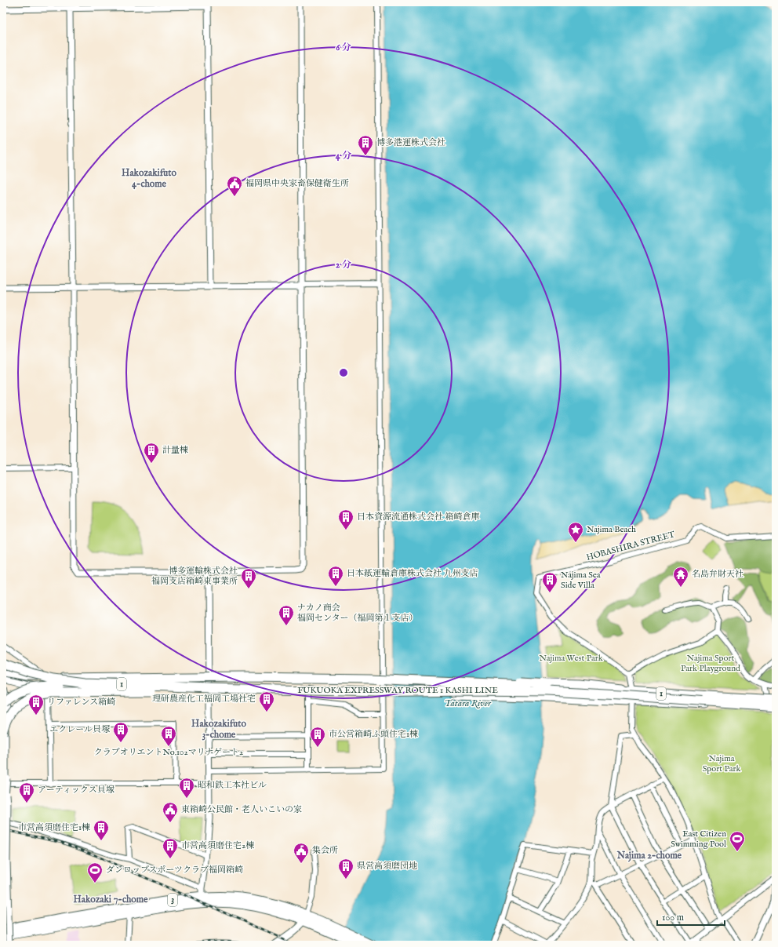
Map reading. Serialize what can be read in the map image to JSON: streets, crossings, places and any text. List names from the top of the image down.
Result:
{
  "streets": {
    "highway": ["1", "FUKUOKA EXPRESSWAY ROUTE 1 KASHI LINE", "3"],
    "street": ["HOBASHIRA STREET"]
  },
  "districts": [
    "Hakozakifuto 4-chome",
    "Hakozakifuto 3-chome",
    "Najima 2-chome",
    "Hakozaki 7-chome"
  ],
  "water": ["Tatara River"],
  "parks": ["Najima West Park", "Najima Sport Park Playground", "Najima Sport Park"],
  "places": {
    "building": [
      "博多港運株式会社",
      "計量棟",
      "日本資源流通株式会社 箱崎倉庫",
      "日本紙運輸倉庫株式会社 九州支店",
      "博多運輸株式会社 福岡支店箱崎東事業所",
      "Najima Sea Side Villa",
      "ナカノ商会 福岡センター（福岡第１支店）",
      "理研農産化工福岡工場社宅",
      "リファレンス箱崎",
      "エクレール貝塚",
      "クラブオリエントNo.102マリナゲート2",
      "市公営箱崎ふ頭住宅1棟",
      "昭和鉄工本社ビル",
      "アーティックス貝塚",
      "市営高須磨住宅1棟",
      "市営高須磨住宅2棟",
      "県営高須磨団地"
    ],
    "public building": ["福岡県中央家畜保健衛生所", "東箱崎公民館・老人いこいの家", "集会所"],
    "place": ["Najima Beach"],
    "temple": ["名島弁財天社"],
    "sports": ["East Citizen Swimming Pool", "ダンロップスポーツクラブ福岡箱崎"]
  },
  "scale_bar": "100 m",
  "rings": ["6 分", "4 分", "2 分"]
}
